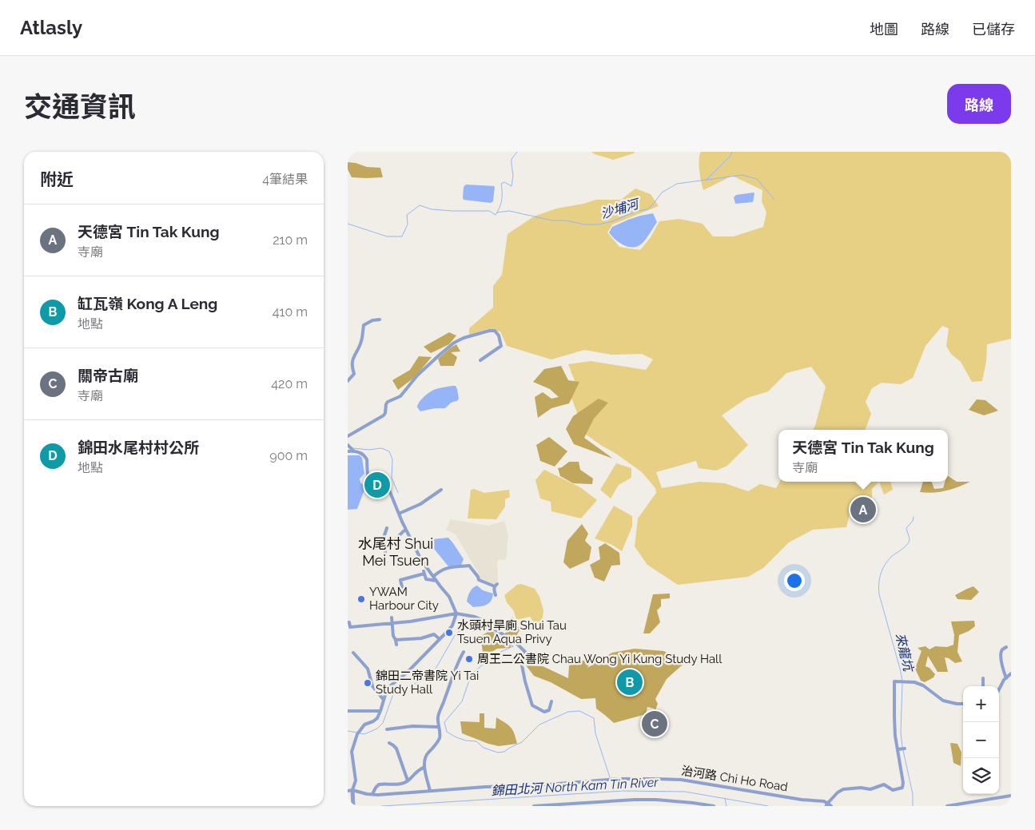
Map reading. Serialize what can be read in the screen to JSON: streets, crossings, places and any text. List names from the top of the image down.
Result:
{
  "streets": {
    "street": ["治河路 Chi Ho Road"]
  },
  "districts": ["水尾村 Shui Mei Tsuen"],
  "water": ["沙埔河", "來龍坑", "錦田北河 North Kam Tin River"],
  "places": [
    "YWAM Harbour City",
    "水頭村旱廁 Shui Tau Tsuen Aqua Privy",
    "周王二公書院 Chau Wong Yi Kung Study Hall",
    "錦田二帝書院 Yi Tai Study Hall"
  ],
  "page": {
    "header": "Atlasly",
    "nav": ["地圖", "路線", "已儲存"],
    "title": "交通資訊",
    "buttons": "路線",
    "heading": ["附近", "4筆結果"],
    "list": [
      {
        "mark": "A",
        "name": "天德宮 Tin Tak Kung",
        "note": "寺廟",
        "value": "210 m"
      },
      {
        "mark": "B",
        "name": "缸瓦嶺 Kong A Leng",
        "note": "地點",
        "value": "410 m"
      },
      {
        "mark": "C",
        "name": "關帝古廟",
        "note": "寺廟",
        "value": "420 m"
      },
      {
        "mark": "D",
        "name": "錦田水尾村村公所",
        "note": "地點",
        "value": "900 m"
      }
    ],
    "popup": ["天德宮 Tin Tak Kung", "寺廟"],
    "pins": [
      "D",
      "A",
      "B",
      "C"
    ],
    "map_buttons": ["+", "−"]
  }
}
